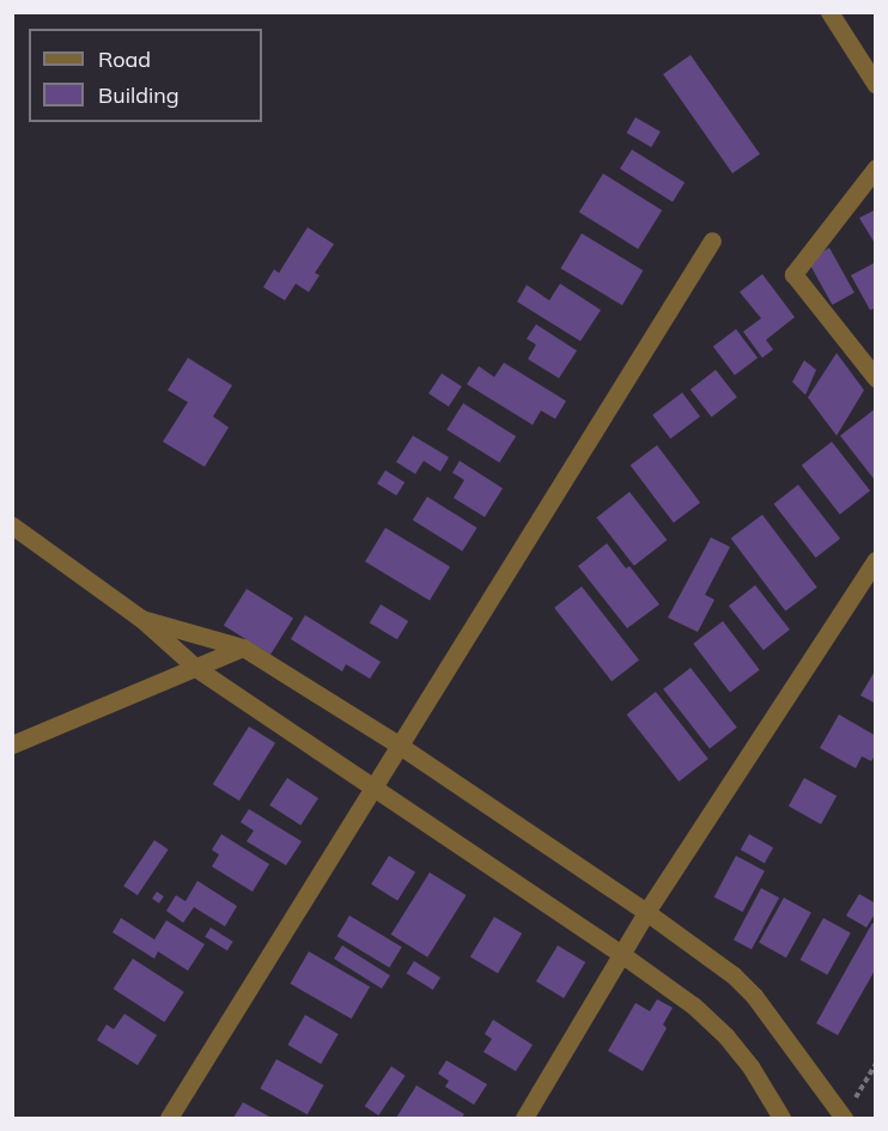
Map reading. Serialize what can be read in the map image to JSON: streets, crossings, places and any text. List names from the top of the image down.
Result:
{
  "legend": ["Road", "Building"]
}
